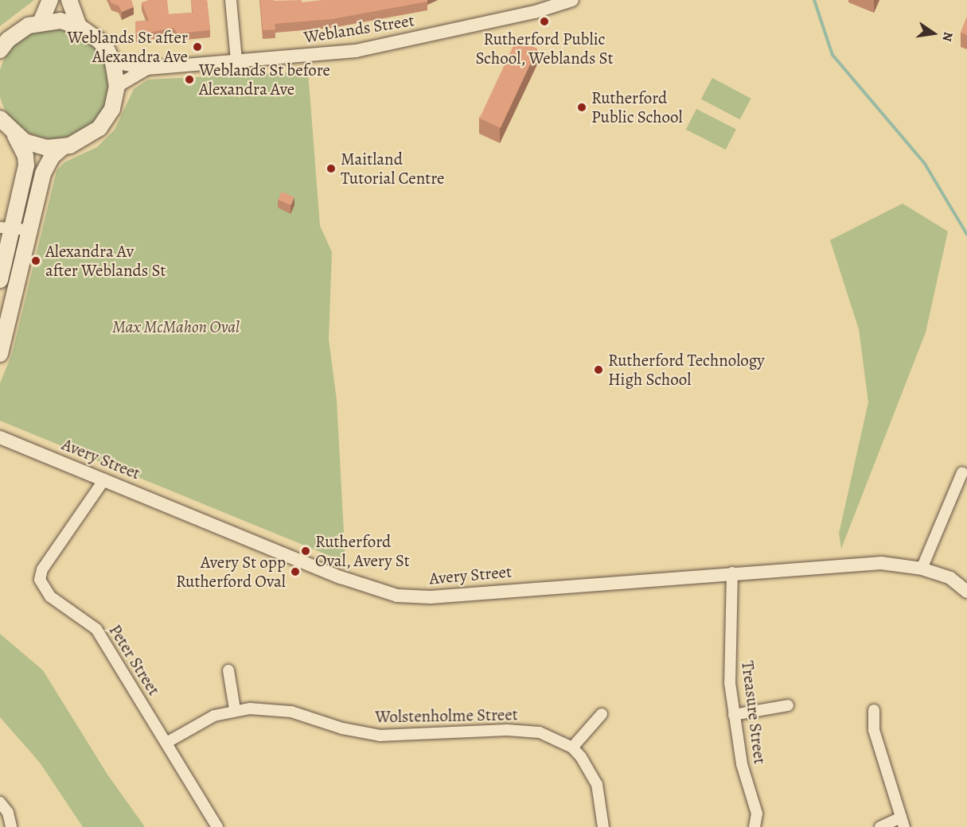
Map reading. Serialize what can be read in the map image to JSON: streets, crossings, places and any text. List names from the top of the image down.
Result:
{
  "streets": {
    "street": [
      "Weblands Street",
      "Avery Street",
      "Peter Street",
      "Treasure Street",
      "Wolstenholme Street"
    ]
  },
  "crossings": [
    ["Avery Street", "Peter Street"],
    ["Avery Street", "Treasure Street"],
    ["Peter Street", "Wolstenholme Street"]
  ],
  "parks": ["Max McMahon Oval"],
  "places": [
    "Rutherford Public School, Weblands St",
    "Weblands St after Alexandra Ave",
    "Weblands St before Alexandra Ave",
    "Rutherford Public School",
    "Maitland Tutorial Centre",
    "Alexandra Av after Weblands St",
    "Rutherford Technology High School",
    "Rutherford Oval, Avery St",
    "Avery St opp Rutherford Oval"
  ],
  "north": "right"
}
